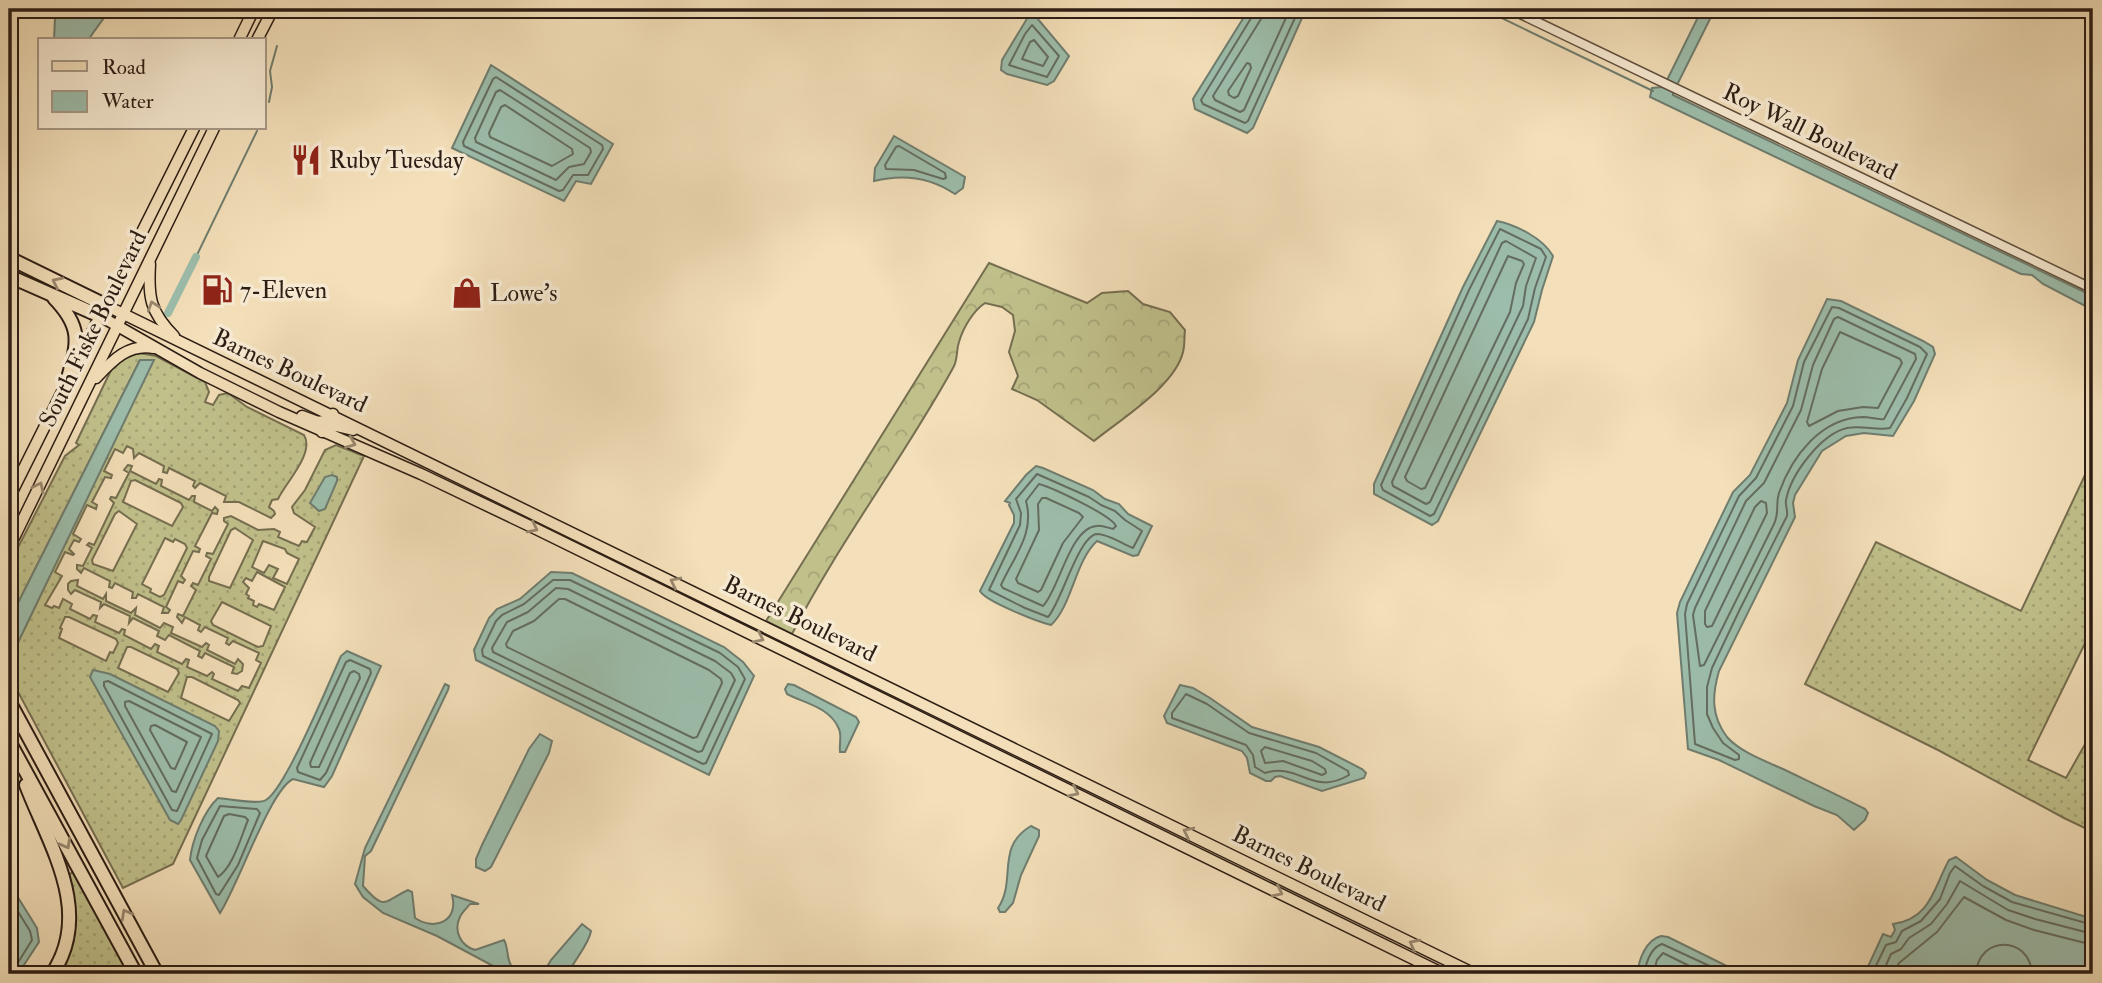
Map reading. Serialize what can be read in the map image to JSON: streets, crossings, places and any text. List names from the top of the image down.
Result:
{
  "streets": {
    "main road": ["South Fiske Boulevard", "Barnes Boulevard"],
    "street": ["Roy Wall Boulevard"]
  },
  "crossings": [
    ["South Fiske Boulevard", "Barnes Boulevard"]
  ],
  "places": {
    "restaurant": ["Ruby Tuesday"],
    "fuel station": ["7-Eleven"],
    "shop": ["Lowe's"]
  },
  "legend": ["Road", "Water"]
}
